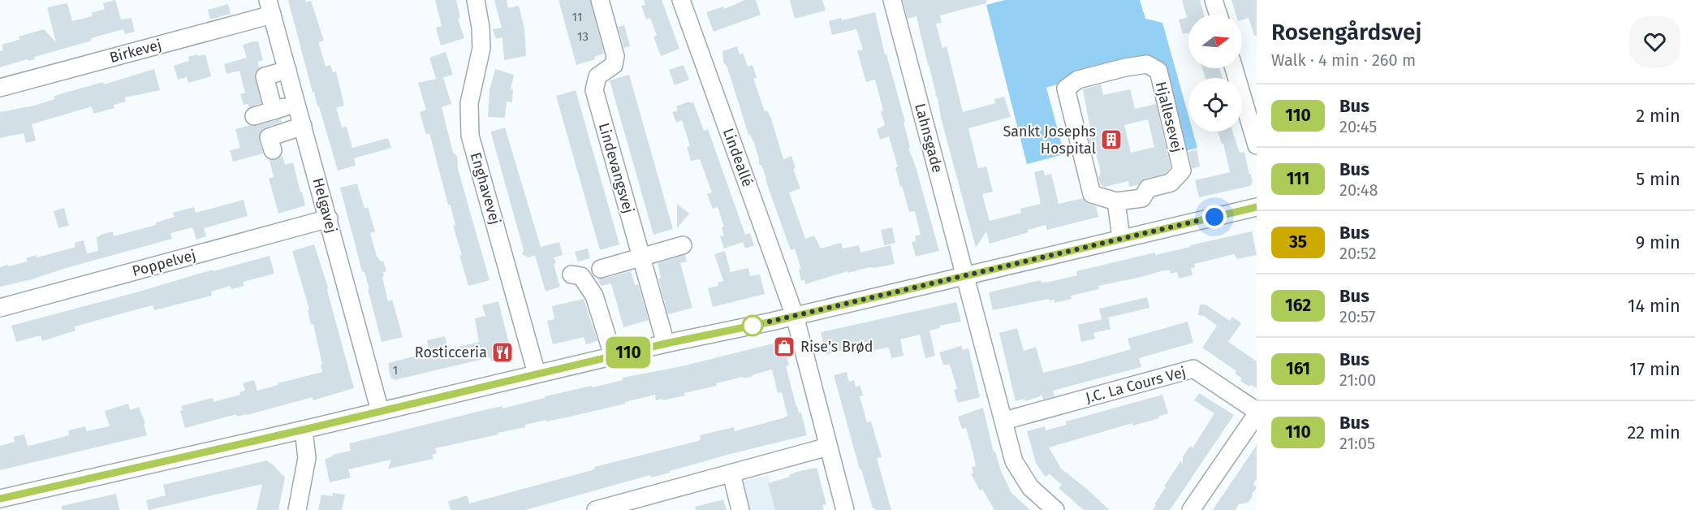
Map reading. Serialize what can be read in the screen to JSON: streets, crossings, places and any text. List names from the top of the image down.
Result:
{
  "streets": {
    "street": [
      "Birkevej",
      "Hjallesevej",
      "Lahnsgade",
      "Lindeallé",
      "Lindevangsvej",
      "Enghavevej",
      "Helgavej",
      "Poppelvej",
      "J.C. La Cours Vej"
    ]
  },
  "crossings": [
    ["Birkevej", "Helgavej"],
    ["Lahnsgade", "J.C. La Cours Vej"],
    ["Helgavej", "Poppelvej"]
  ],
  "places": {
    "building": ["Sankt Josephs Hospital"],
    "shop": ["Rise's Brød"],
    "restaurant": ["Rosticceria"]
  },
  "lines": ["bus line 110"],
  "house_numbers": ["11", "13", "1"],
  "north": "right",
  "page": {
    "on_map": "110",
    "heading": ["Rosengårdsvej", "Walk · 4 min · 260 m"],
    "list": [
      {
        "mark": "110",
        "name": "Bus",
        "note": "20:45",
        "value": "2 min"
      },
      {
        "mark": "111",
        "name": "Bus",
        "note": "20:48",
        "value": "5 min"
      },
      {
        "mark": "35",
        "name": "Bus",
        "note": "20:52",
        "value": "9 min"
      },
      {
        "mark": "162",
        "name": "Bus",
        "note": "20:57",
        "value": "14 min"
      },
      {
        "mark": "161",
        "name": "Bus",
        "note": "21:00",
        "value": "17 min"
      },
      {
        "mark": "110",
        "name": "Bus",
        "note": "21:05",
        "value": "22 min"
      }
    ]
  }
}
